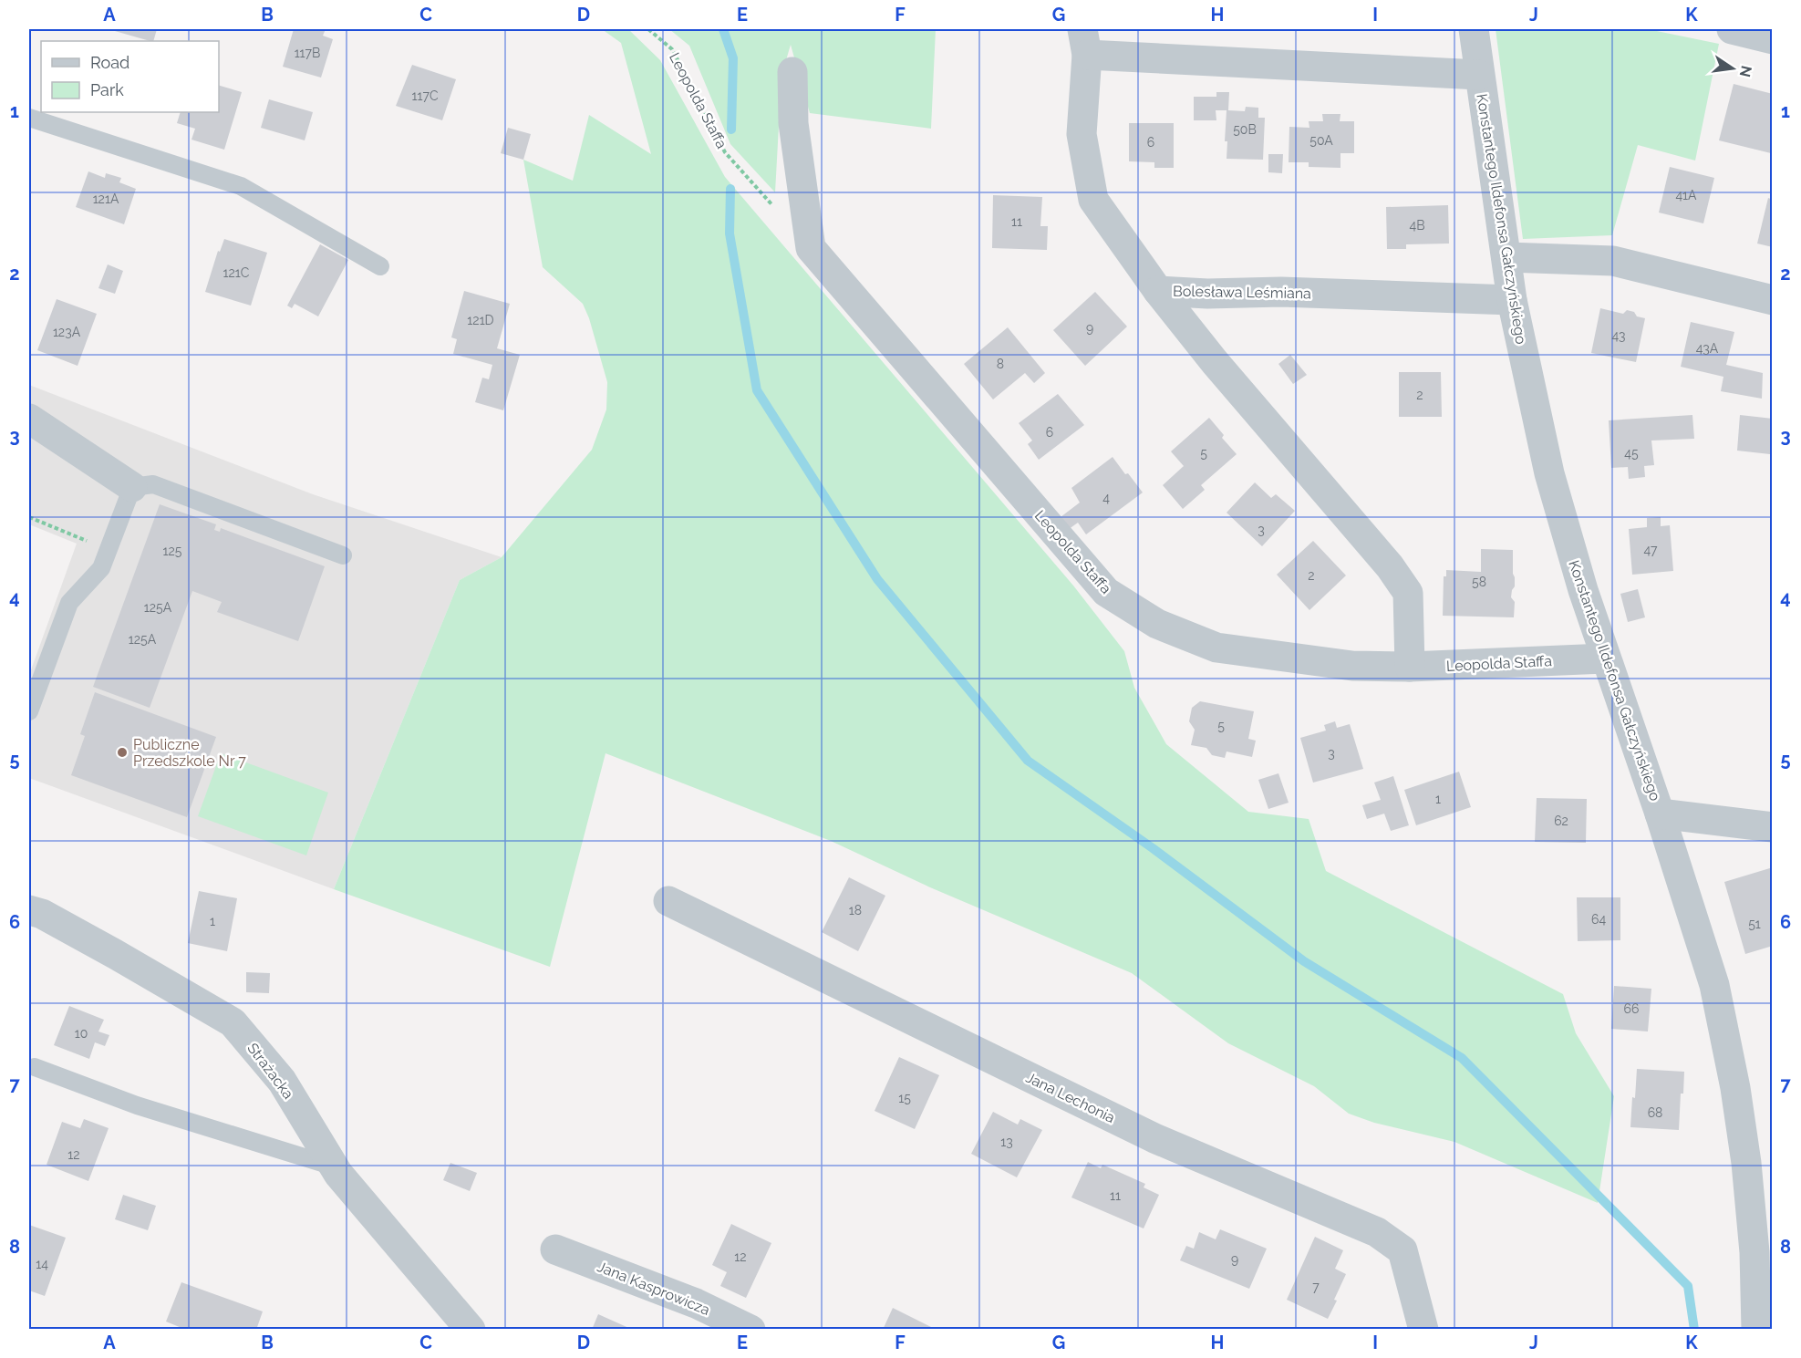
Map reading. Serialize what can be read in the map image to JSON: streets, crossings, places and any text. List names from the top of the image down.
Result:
{
  "streets": {
    "street": [
      "Leopolda Staffa",
      "Konstantego Ildefonsa Gałczyńskiego",
      "Bolesława Leśmiana",
      "Strażacka",
      "Jana Lechonia",
      "Jana Kasprowicza"
    ]
  },
  "crossings": [
    ["Leopolda Staffa", "Konstantego Ildefonsa Gałczyńskiego"],
    ["Konstantego Ildefonsa Gałczyńskiego", "Bolesława Leśmiana"]
  ],
  "places": ["Publiczne Przedszkole Nr 7"],
  "house_numbers": [
    "117B",
    "117C",
    "50B",
    "50A",
    "6",
    "41A",
    "121A",
    "11",
    "4B",
    "121C",
    "121D",
    "9",
    "123A",
    "43",
    "43A",
    "8",
    "2",
    "6",
    "5",
    "45",
    "4",
    "3",
    "47",
    "125",
    "2",
    "58",
    "125A",
    "125A",
    "5",
    "3",
    "1",
    "62",
    "18",
    "64",
    "1",
    "51",
    "66",
    "10",
    "15",
    "68",
    "13",
    "12",
    "11",
    "12",
    "9",
    "14",
    "7"
  ],
  "legend": ["Road", "Park"],
  "north": "right",
  "grid": {
    "columns": [
      "A",
      "B",
      "C",
      "D",
      "E",
      "F",
      "G",
      "H",
      "I",
      "J",
      "K"
    ],
    "rows": [
      "1",
      "2",
      "3",
      "4",
      "5",
      "6",
      "7",
      "8"
    ]
  }
}
